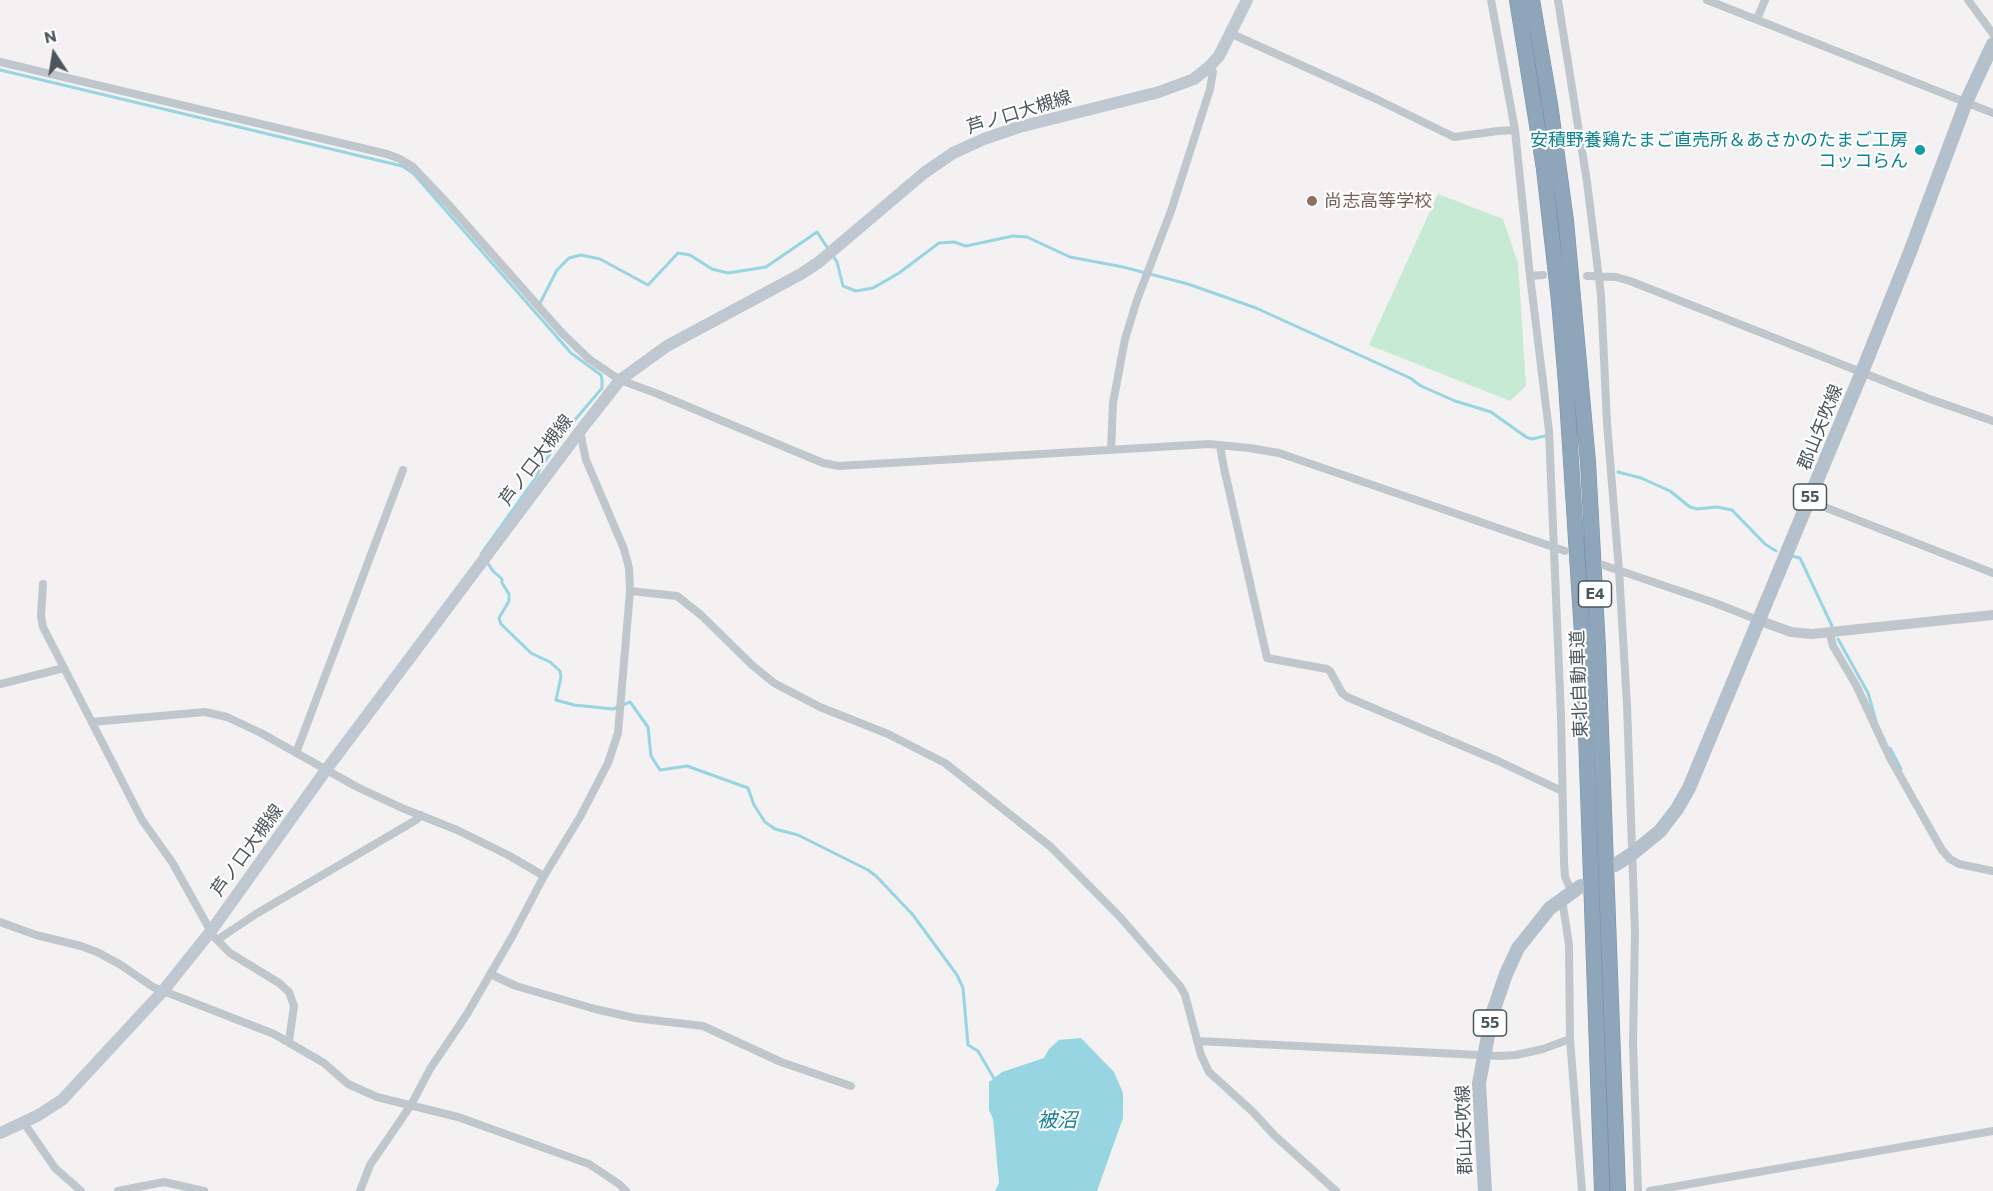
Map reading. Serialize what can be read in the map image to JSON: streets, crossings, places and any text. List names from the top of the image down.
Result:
{
  "streets": {
    "highway": ["E4", "東北自動車道"],
    "main road": ["芦ノ口大槻線", "郡山矢吹線", "55"]
  },
  "water": ["被沼"],
  "places": ["安積野養鶏たまご直売所＆あさかのたまご工房 コッコらん", "尚志高等学校"],
  "north": "top"
}
